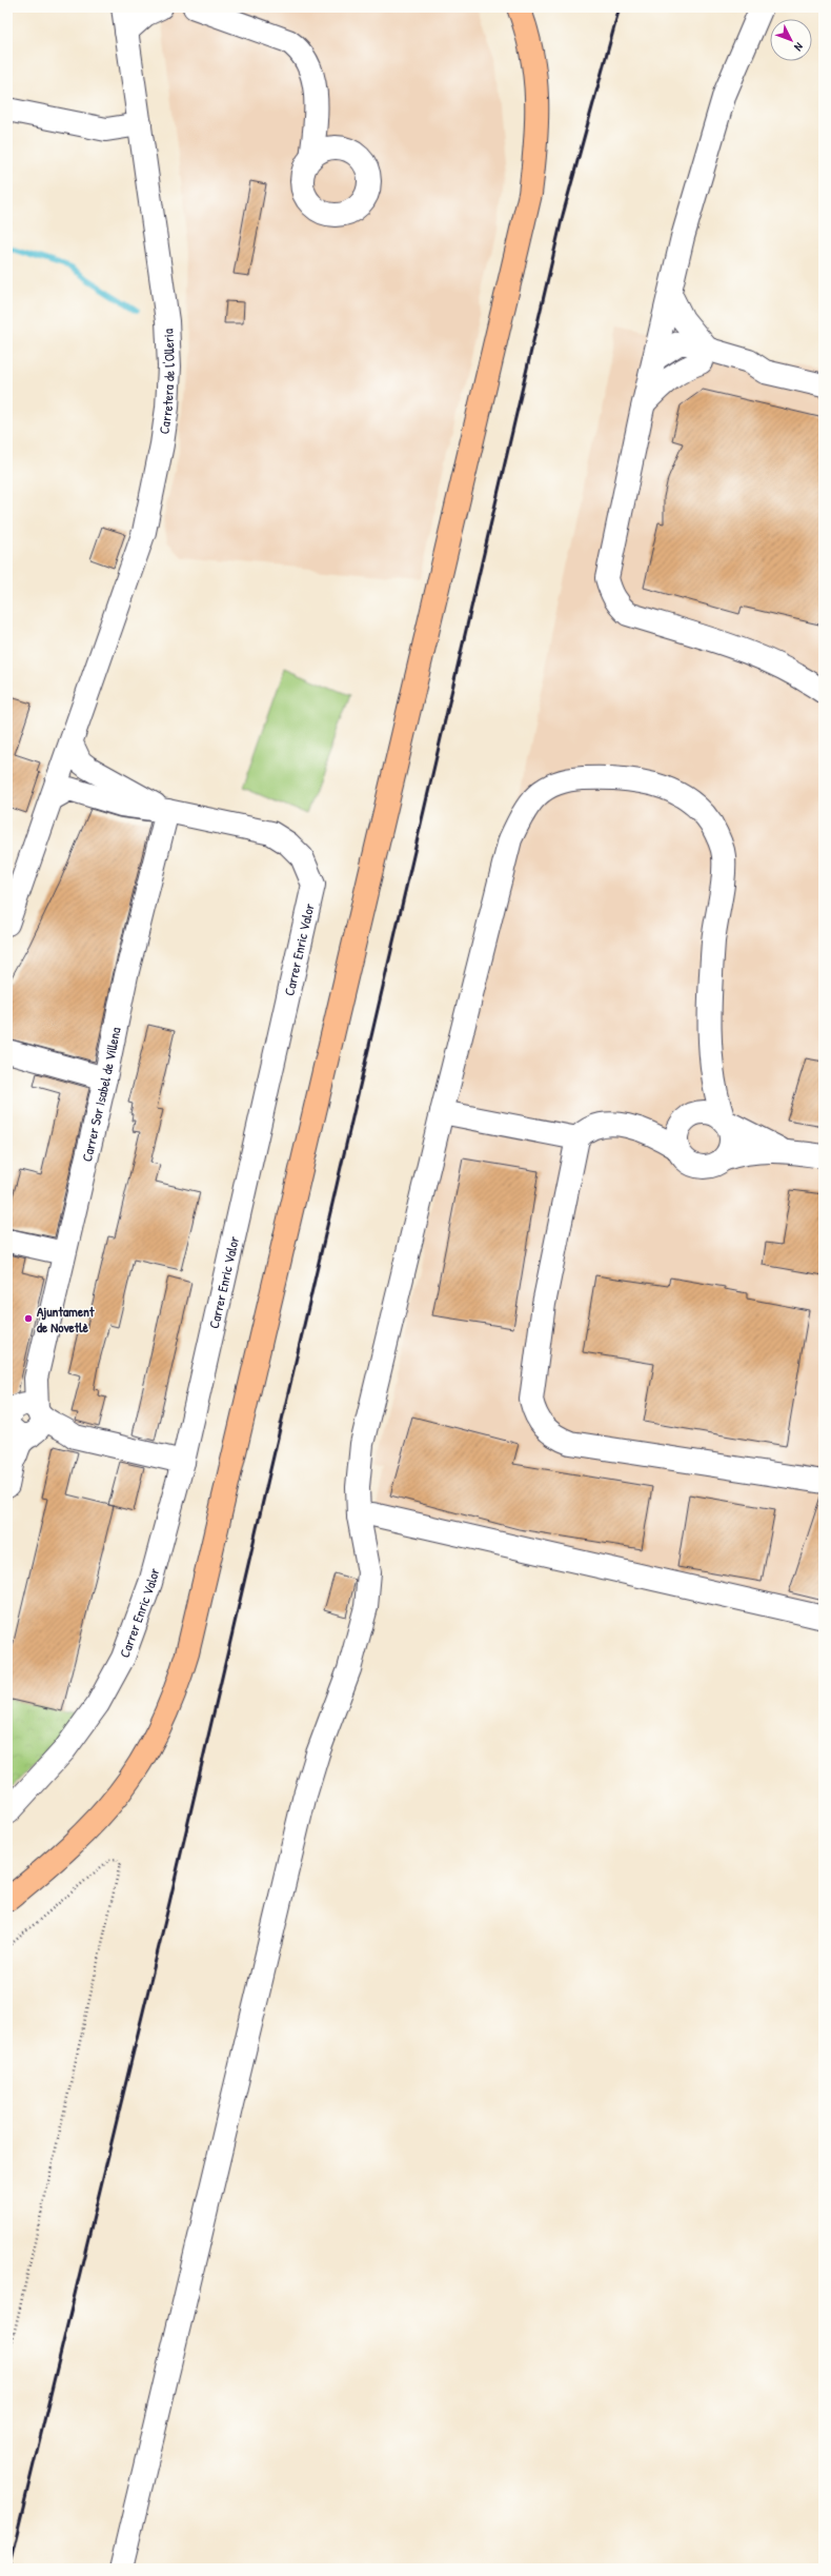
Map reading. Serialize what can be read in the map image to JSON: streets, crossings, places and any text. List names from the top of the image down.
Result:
{
  "streets": {
    "street": ["Carretera de l'Olleria", "Carrer Enric Valor", "Carrer Sor Isabel de Villena"]
  },
  "crossings": [
    ["Carretera de l'Olleria", "Carrer Enric Valor"],
    ["Carrer Enric Valor", "Carrer Sor Isabel de Villena"]
  ],
  "places": ["Ajuntament de Novetlè"],
  "north": "bottom right"
}
